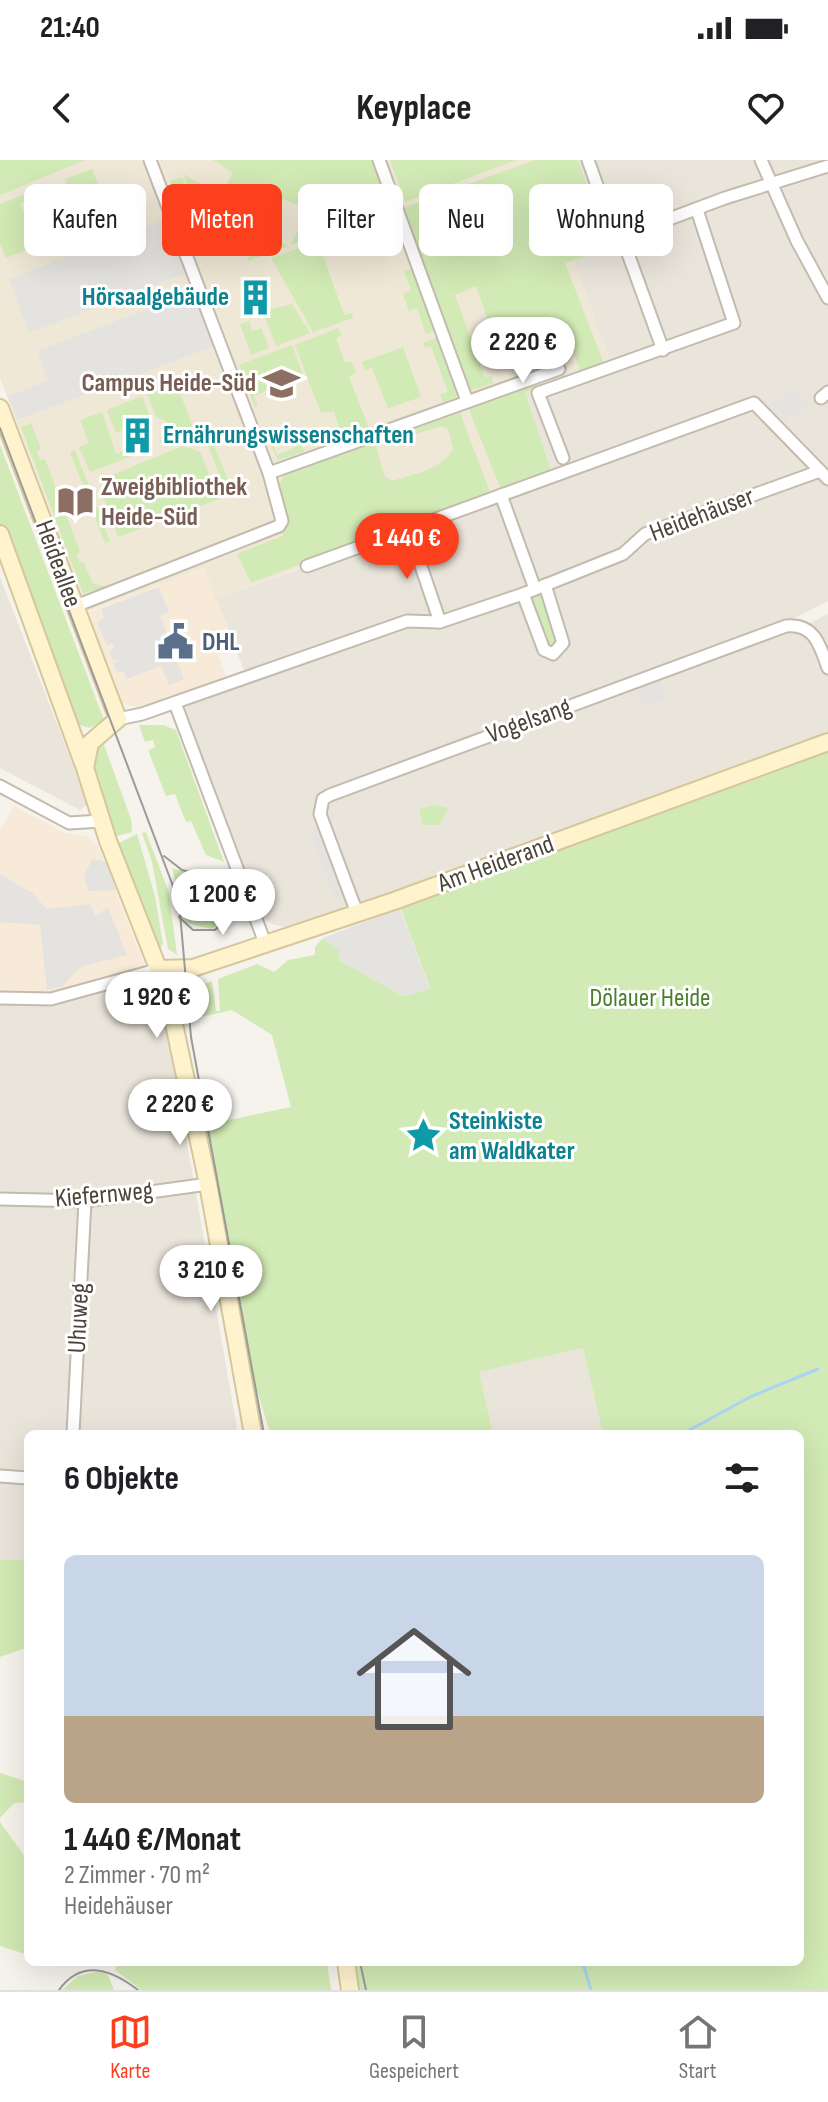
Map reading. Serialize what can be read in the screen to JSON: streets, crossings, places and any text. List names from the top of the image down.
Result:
{
  "streets": {
    "main road": ["Heideallee", "Am Heiderand"],
    "street": [
      "Heidehäuser",
      "Vogelsang",
      "Kiefernweg",
      "Uhuweg"
    ]
  },
  "crossings": [
    ["Heidehäuser", "Heideallee"],
    ["Heideallee", "Am Heiderand"],
    ["Heideallee", "Kiefernweg"],
    ["Vogelsang", "Am Heiderand"],
    ["Kiefernweg", "Uhuweg"]
  ],
  "parks": ["Dölauer Heide"],
  "places": {
    "building": ["Hörsaalgebäude", "Ernährungswissenschaften"],
    "school or university": ["Campus Heide-Süd"],
    "library": ["Zweigbibliothek Heide-Süd"],
    "public building": ["DHL"],
    "place": ["Steinkiste am Waldkater"]
  },
  "page": {
    "status": "21:40",
    "header": "Keyplace",
    "chip": [
      "Kaufen",
      "Mieten",
      "Filter",
      "Neu",
      "Wohnung"
    ],
    "price": [
      "2 220 €",
      "1 440 €",
      "1 200 €",
      "1 920 €",
      "2 220 €",
      "3 210 €"
    ],
    "heading": "6 Objekte",
    "list": [
      {
        "name": "1 440 €/Monat",
        "note": "2 Zimmer · 70 m² · Heidehäuser"
      }
    ],
    "tabs": ["Karte", "Gespeichert", "Start"]
  }
}
